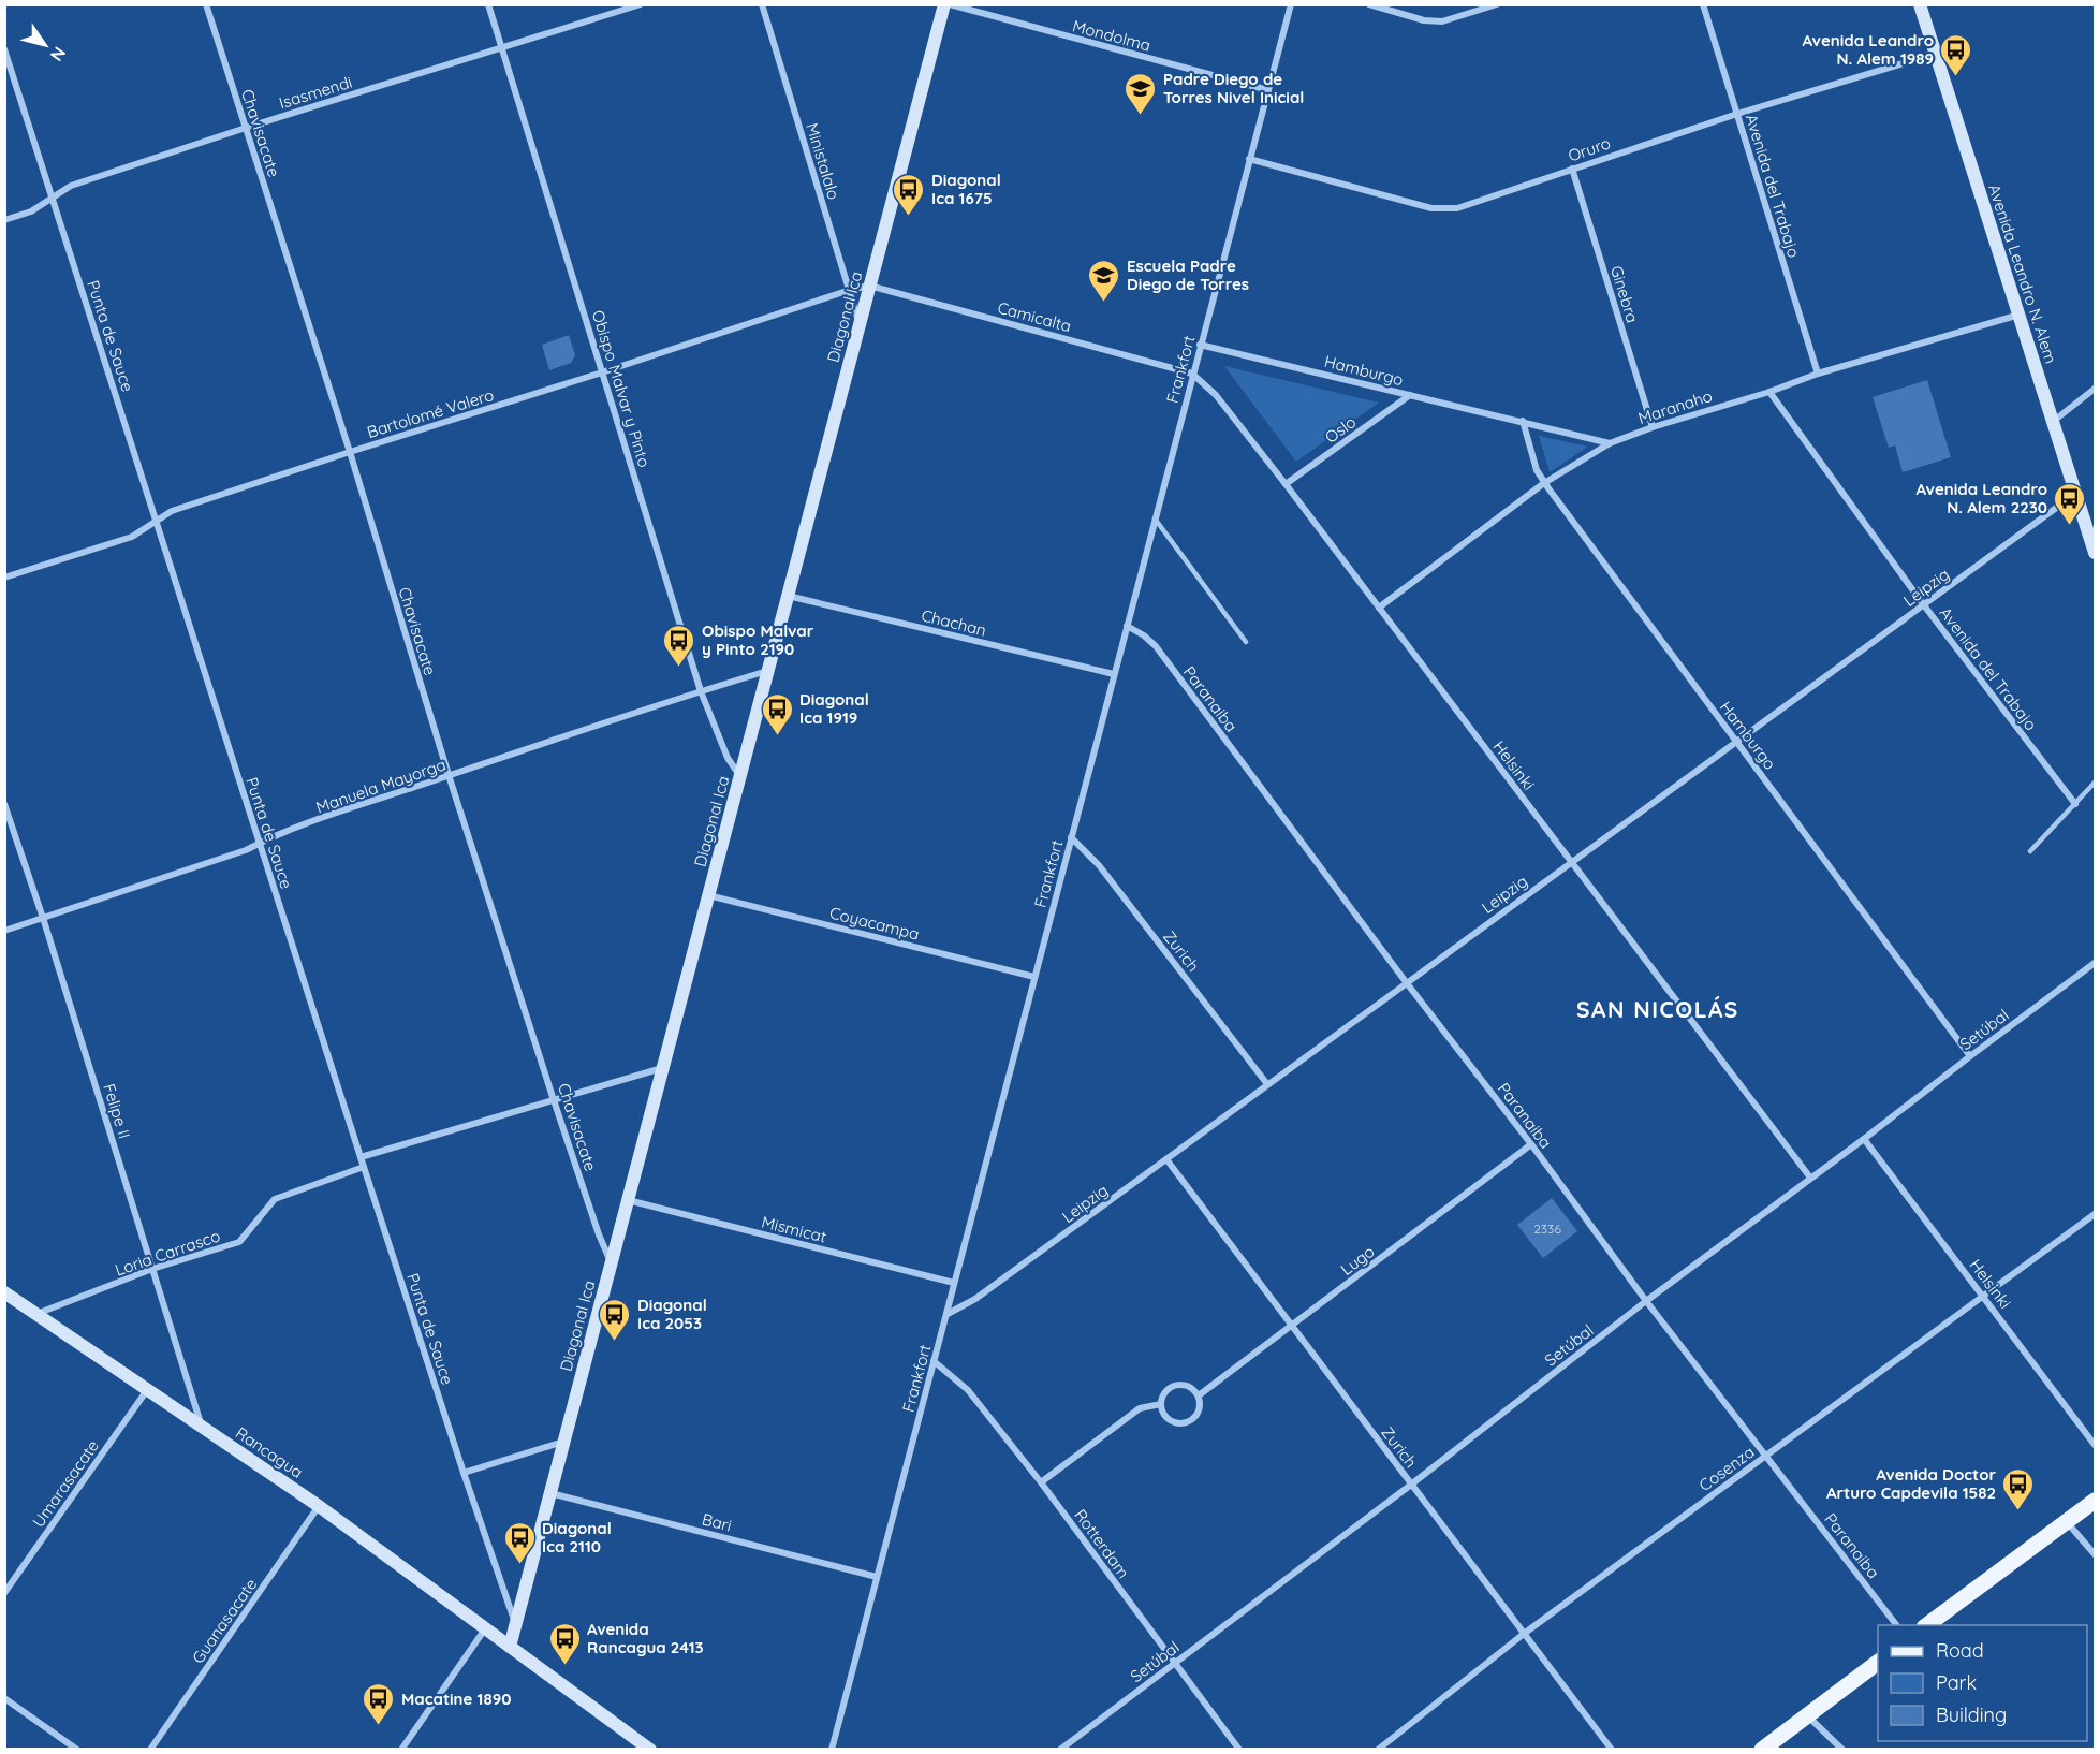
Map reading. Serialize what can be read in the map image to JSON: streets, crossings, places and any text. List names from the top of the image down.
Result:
{
  "streets": {
    "main road": ["Avenida Leandro N. Alem", "Diagonal Ica", "Rancagua"],
    "street": [
      "Mondolma",
      "Isasmendi",
      "Chavisacate",
      "Oruro",
      "Ministalalo",
      "Avenida del Trabajo",
      "Ginebra",
      "Camicalta",
      "Punta de Sauce",
      "Frankfort",
      "Hamburgo",
      "Obispo Malvar y Pinto",
      "Maranaho",
      "Bartolomé Valero",
      "Oslo",
      "Leipzig",
      "Chachan",
      "Paranaiba",
      "Helsinki",
      "Manuela Mayorga",
      "Coyacampa",
      "Zurich",
      "Setúbal",
      "Felipe II",
      "Mismicat",
      "Loria Carrasco",
      "Lugo",
      "Cosenza",
      "Umarasacate",
      "Bari",
      "Rotterdam",
      "Guanasacate"
    ]
  },
  "crossings": [
    ["Mondolma", "Frankfort"],
    ["Isasmendi", "Chavisacate"],
    ["Isasmendi", "Punta de Sauce"],
    ["Isasmendi", "Obispo Malvar y Pinto"],
    ["Chavisacate", "Diagonal Ica"],
    ["Chavisacate", "Bartolomé Valero"],
    ["Chavisacate", "Manuela Mayorga"],
    ["Oruro", "Avenida del Trabajo"],
    ["Oruro", "Avenida Leandro N. Alem"],
    ["Oruro", "Ginebra"],
    ["Oruro", "Frankfort"],
    ["Ministalalo", "Diagonal Ica"],
    ["Ministalalo", "Bartolomé Valero"],
    ["Avenida del Trabajo", "Maranaho"],
    ["Avenida del Trabajo", "Leipzig"],
    ["Avenida Leandro N. Alem", "Maranaho"],
    ["Avenida Leandro N. Alem", "Leipzig"],
    ["Ginebra", "Maranaho"],
    ["Diagonal Ica", "Camicalta"],
    ["Diagonal Ica", "Punta de Sauce"],
    ["Diagonal Ica", "Obispo Malvar y Pinto"],
    ["Diagonal Ica", "Bartolomé Valero"],
    ["Diagonal Ica", "Chachan"],
    ["Diagonal Ica", "Manuela Mayorga"],
    ["Diagonal Ica", "Coyacampa"],
    ["Diagonal Ica", "Mismicat"],
    ["Diagonal Ica", "Rancagua"],
    ["Diagonal Ica", "Bari"],
    ["Camicalta", "Frankfort"],
    ["Camicalta", "Bartolomé Valero"],
    ["Camicalta", "Helsinki"],
    ["Punta de Sauce", "Bartolomé Valero"],
    ["Punta de Sauce", "Manuela Mayorga"],
    ["Punta de Sauce", "Loria Carrasco"],
    ["Frankfort", "Hamburgo"],
    ["Frankfort", "Leipzig"],
    ["Frankfort", "Chachan"],
    ["Frankfort", "Paranaiba"],
    ["Frankfort", "Helsinki"],
    ["Frankfort", "Coyacampa"],
    ["Frankfort", "Zurich"],
    ["Frankfort", "Mismicat"],
    ["Frankfort", "Bari"],
    ["Frankfort", "Rotterdam"],
    ["Hamburgo", "Maranaho"],
    ["Hamburgo", "Oslo"],
    ["Hamburgo", "Leipzig"],
    ["Hamburgo", "Setúbal"],
    ["Obispo Malvar y Pinto", "Bartolomé Valero"],
    ["Obispo Malvar y Pinto", "Manuela Mayorga"],
    ["Maranaho", "Helsinki"],
    ["Oslo", "Helsinki"],
    ["Leipzig", "Paranaiba"],
    ["Leipzig", "Helsinki"],
    ["Leipzig", "Zurich"],
    ["Paranaiba", "Setúbal"],
    ["Paranaiba", "Lugo"],
    ["Paranaiba", "Cosenza"],
    ["Helsinki", "Setúbal"],
    ["Helsinki", "Cosenza"],
    ["Manuela Mayorga", "Felipe II"],
    ["Zurich", "Setúbal"],
    ["Zurich", "Lugo"],
    ["Zurich", "Cosenza"],
    ["Setúbal", "Rotterdam"],
    ["Felipe II", "Loria Carrasco"],
    ["Felipe II", "Rancagua"],
    ["Loria Carrasco", "Rancagua"],
    ["Rancagua", "Umarasacate"],
    ["Rancagua", "Guanasacate"]
  ],
  "districts": ["SAN NICOLÁS"],
  "places": {
    "bus stop": [
      "Avenida Leandro N. Alem 1989",
      "Diagonal Ica 1675",
      "Avenida Leandro N. Alem 2230",
      "Obispo Malvar y Pinto 2190",
      "Diagonal Ica 1919",
      "Diagonal Ica 2053",
      "Avenida Doctor Arturo Capdevila 1582",
      "Diagonal Ica 2110",
      "Avenida Rancagua 2413",
      "Macatine 1890"
    ],
    "school or university": ["Padre Diego de Torres Nivel Inicial", "Escuela Padre Diego de Torres"]
  },
  "house_numbers": ["2336"],
  "legend": ["Road", "Park", "Building"],
  "north": "bottom right"
}
